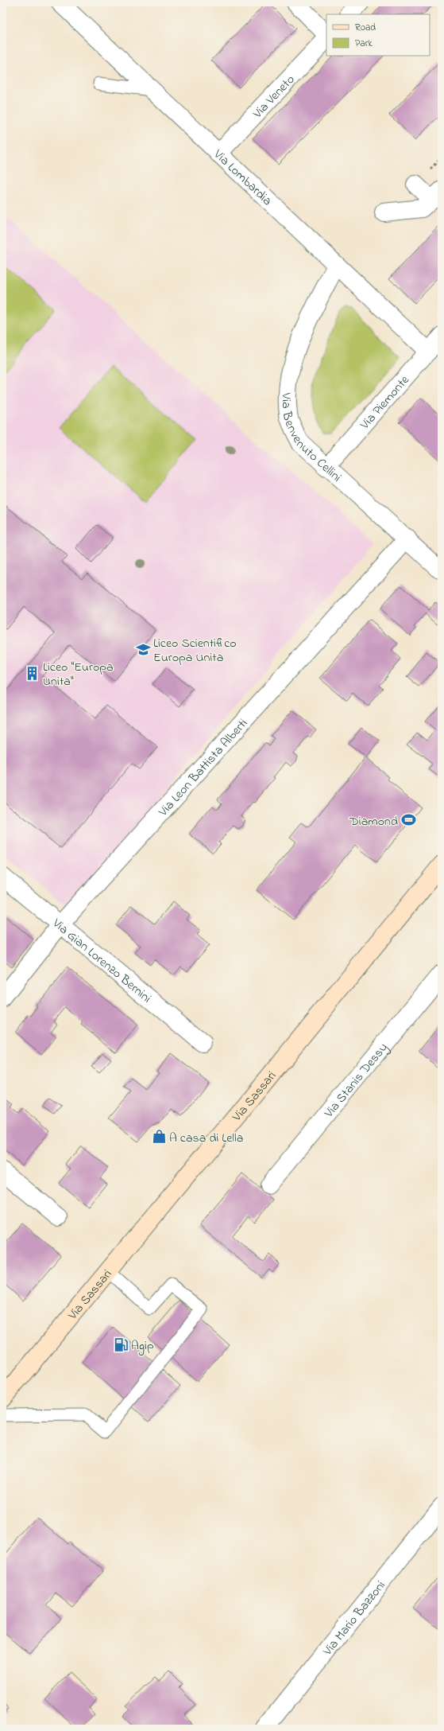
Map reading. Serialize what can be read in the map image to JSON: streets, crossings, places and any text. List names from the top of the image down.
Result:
{
  "streets": {
    "street": [
      "Via Veneto",
      "Via Lombardia",
      "Via Piemonte",
      "Via Benvenuto Cellini",
      "Via Leon Battista Alberti",
      "Via Gian Lorenzo Bernini",
      "Via Stanis Dessy",
      "Via Sassari",
      "Via Mario Bazzoni"
    ]
  },
  "crossings": [
    ["Via Veneto", "Via Lombardia"],
    ["Via Lombardia", "Via Piemonte"],
    ["Via Lombardia", "Via Benvenuto Cellini"],
    ["Via Piemonte", "Via Benvenuto Cellini"],
    ["Via Benvenuto Cellini", "Via Leon Battista Alberti"],
    ["Via Leon Battista Alberti", "Via Gian Lorenzo Bernini"]
  ],
  "places": {
    "school or university": ["Liceo Scientifico Europa Unita"],
    "building": ["Liceo \"Europa Unita\""],
    "sports": ["Diamond"],
    "shop": ["A casa di Lella"],
    "fuel station": ["Agip"]
  },
  "legend": ["Road", "Park"]
}
